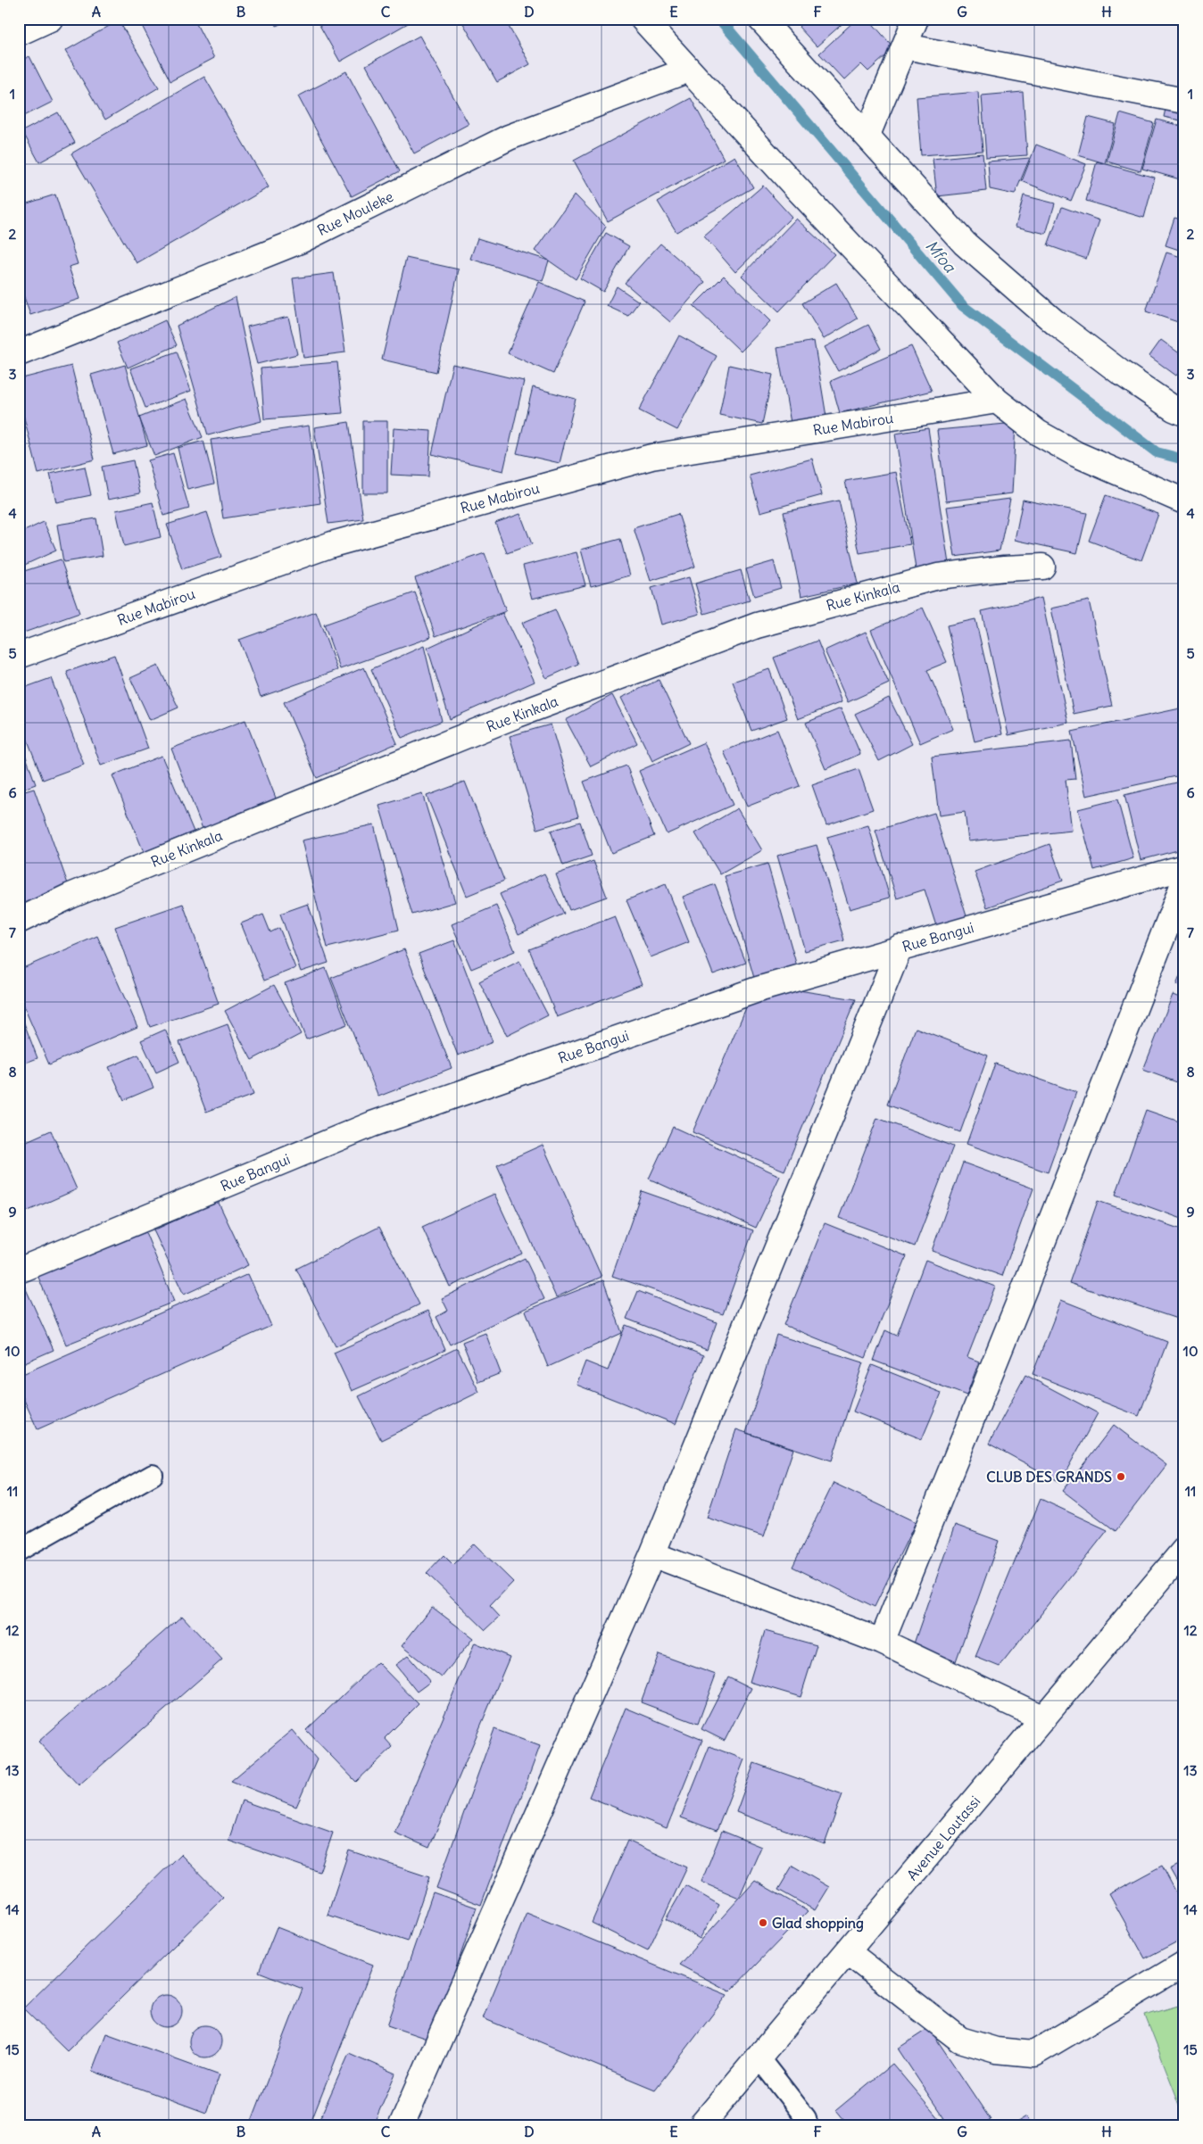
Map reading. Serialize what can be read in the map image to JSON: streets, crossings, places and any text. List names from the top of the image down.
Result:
{
  "streets": {
    "street": [
      "Rue Mouleke",
      "Rue Mabirou",
      "Rue Kinkala",
      "Rue Bangui",
      "Avenue Loutassi"
    ]
  },
  "water": ["Mfoa"],
  "places": ["CLUB DES GRANDS", "Glad shopping"],
  "grid": {
    "columns": [
      "A",
      "B",
      "C",
      "D",
      "E",
      "F",
      "G",
      "H"
    ],
    "rows": [
      "1",
      "2",
      "3",
      "4",
      "5",
      "6",
      "7",
      "8",
      "9",
      "10",
      "11",
      "12",
      "13",
      "14",
      "15"
    ]
  }
}
